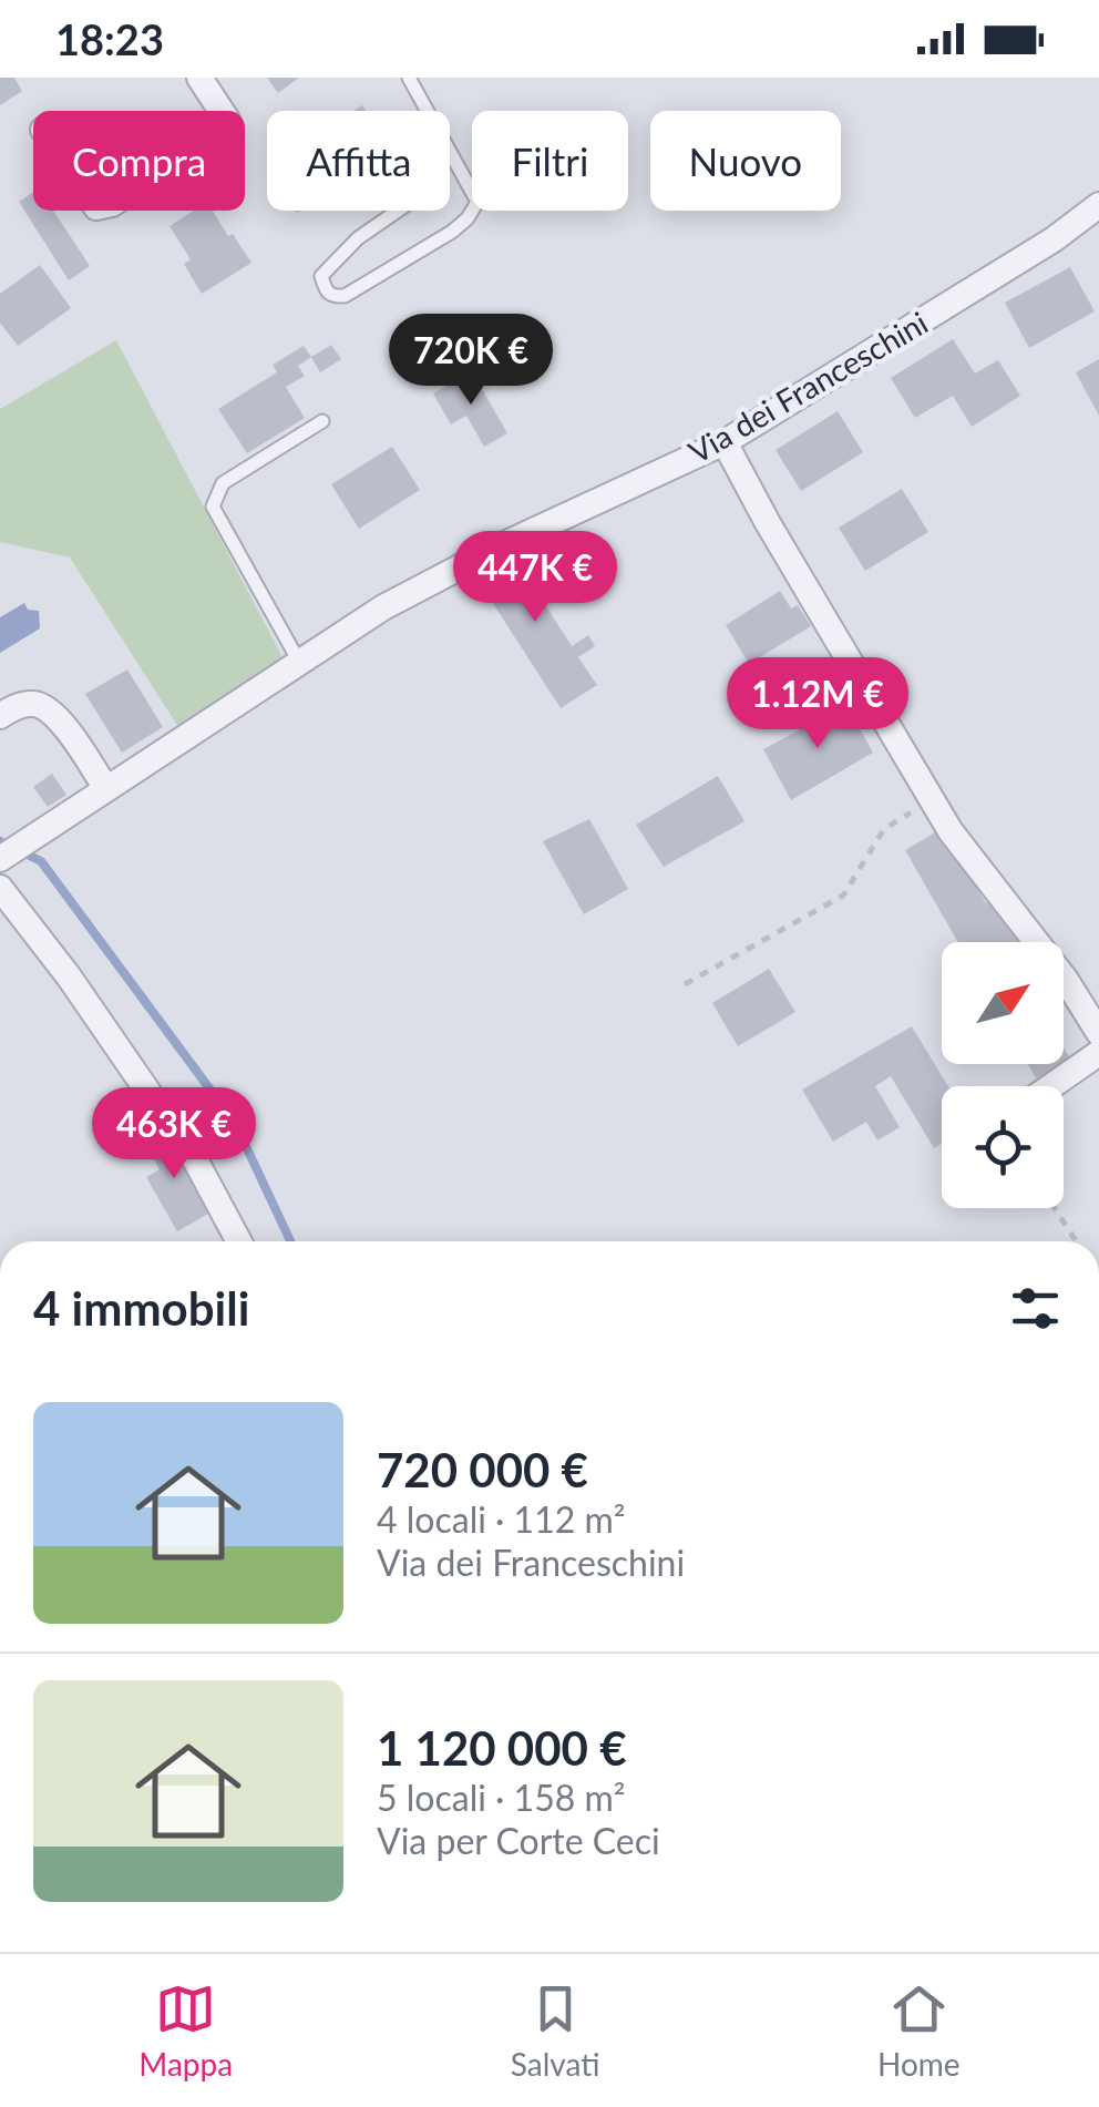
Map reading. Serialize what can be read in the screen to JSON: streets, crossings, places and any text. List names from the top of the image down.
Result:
{
  "streets": {
    "street": ["Via dei Franceschini"]
  },
  "north": "top right",
  "page": {
    "status": "18:23",
    "chip": [
      "Compra",
      "Affitta",
      "Filtri",
      "Nuovo"
    ],
    "price": [
      "720K €",
      "447K €",
      "1.12M €",
      "463K €"
    ],
    "heading": "4 immobili",
    "list": [
      {
        "name": "720 000 €",
        "note": "4 locali · 112 m² · Via dei Franceschini"
      },
      {
        "name": "1 120 000 €",
        "note": "5 locali · 158 m² · Via per Corte Ceci"
      }
    ],
    "tabs": ["Mappa", "Salvati", "Home"]
  }
}
